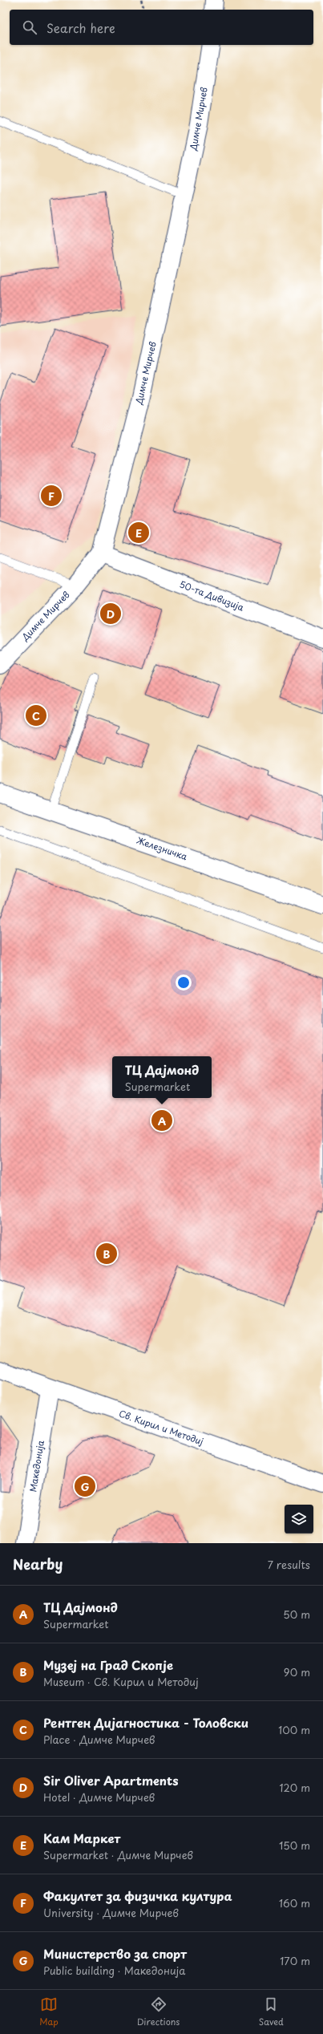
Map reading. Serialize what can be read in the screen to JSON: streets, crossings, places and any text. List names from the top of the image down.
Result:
{
  "streets": {
    "street": [
      "Димче Мирчев",
      "50-та Дивизија",
      "Железничка",
      "Св. Кирил и Методиј",
      "Македонија"
    ]
  },
  "crossings": [
    ["Димче Мирчев", "50-та Дивизија"],
    ["Св. Кирил и Методиј", "Македонија"]
  ],
  "page": {
    "search": "Search here",
    "pins": [
      "F",
      "E",
      "D",
      "C",
      "A",
      "B",
      "G"
    ],
    "popup": ["ТЦ Дајмонд", "Supermarket"],
    "heading": ["Nearby", "7 results"],
    "list": [
      {
        "mark": "A",
        "name": "ТЦ Дајмонд",
        "note": "Supermarket",
        "value": "50 m"
      },
      {
        "mark": "B",
        "name": "Музеј на Град Скопје",
        "note": "Museum · Св. Кирил и Методиј",
        "value": "90 m"
      },
      {
        "mark": "C",
        "name": "Рентген Дијагностика - Толовски",
        "note": "Place · Димче Мирчев",
        "value": "100 m"
      },
      {
        "mark": "D",
        "name": "Sir Oliver Apartments",
        "note": "Hotel · Димче Мирчев",
        "value": "120 m"
      },
      {
        "mark": "E",
        "name": "Кам Маркет",
        "note": "Supermarket · Димче Мирчев",
        "value": "150 m"
      },
      {
        "mark": "F",
        "name": "Факултет за физичка култура",
        "note": "University · Димче Мирчев",
        "value": "160 m"
      },
      {
        "mark": "G",
        "name": "Министерство за спорт",
        "note": "Public building · Македонија",
        "value": "170 m"
      }
    ],
    "nav": ["Map", "Directions", "Saved"]
  }
}
